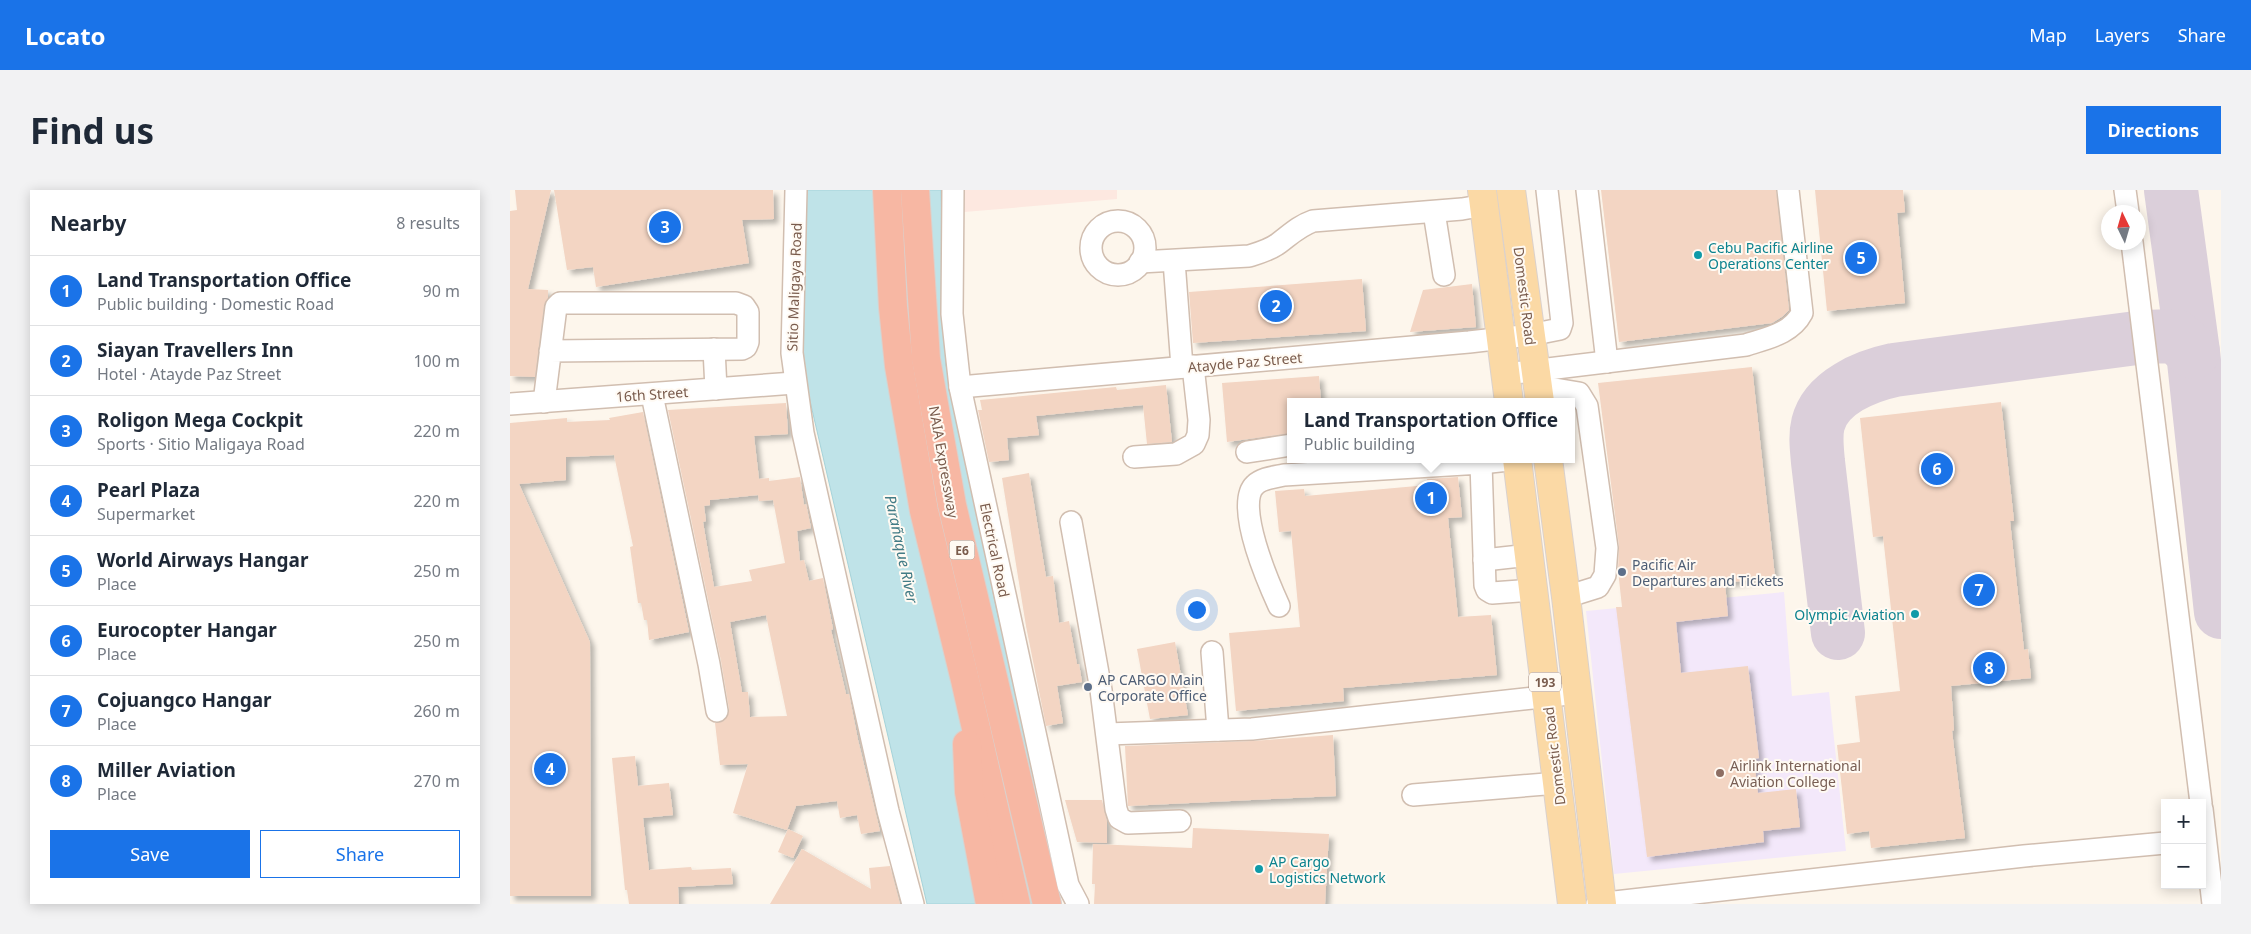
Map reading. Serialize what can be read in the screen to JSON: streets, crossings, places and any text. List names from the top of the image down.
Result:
{
  "streets": {
    "highway": ["NAIA Expressway", "E6"],
    "main road": ["Domestic Road", "193"],
    "street": [
      "Sitio Maligaya Road",
      "Atayde Paz Street",
      "16th Street",
      "Electrical Road"
    ]
  },
  "crossings": [
    ["Sitio Maligaya Road", "16th Street"],
    ["Domestic Road", "Atayde Paz Street"],
    ["Atayde Paz Street", "Electrical Road"]
  ],
  "water": ["Parañaque River"],
  "places": [
    "Cebu Pacific Airline Operations Center",
    "Pacific Air Departures and Tickets",
    "Olympic Aviation",
    "AP CARGO Main Corporate Office",
    "Airlink International Aviation College",
    "AP Cargo Logistics Network"
  ],
  "north": "top",
  "page": {
    "header": "Locato",
    "nav": ["Map", "Layers", "Share"],
    "buttons": [
      "Directions",
      ["Save", "Share"]
    ],
    "title": "Find us",
    "heading": ["Nearby", "8 results"],
    "pins": [
      "3",
      "5",
      "2",
      "6",
      "1",
      "7",
      "8",
      "4"
    ],
    "list": [
      {
        "mark": "1",
        "name": "Land Transportation Office",
        "note": "Public building · Domestic Road",
        "value": "90 m"
      },
      {
        "mark": "2",
        "name": "Siayan Travellers Inn",
        "note": "Hotel · Atayde Paz Street",
        "value": "100 m"
      },
      {
        "mark": "3",
        "name": "Roligon Mega Cockpit",
        "note": "Sports · Sitio Maligaya Road",
        "value": "220 m"
      },
      {
        "mark": "4",
        "name": "Pearl Plaza",
        "note": "Supermarket",
        "value": "220 m"
      },
      {
        "mark": "5",
        "name": "World Airways Hangar",
        "note": "Place",
        "value": "250 m"
      },
      {
        "mark": "6",
        "name": "Eurocopter Hangar",
        "note": "Place",
        "value": "250 m"
      },
      {
        "mark": "7",
        "name": "Cojuangco Hangar",
        "note": "Place",
        "value": "260 m"
      },
      {
        "mark": "8",
        "name": "Miller Aviation",
        "note": "Place",
        "value": "270 m"
      }
    ],
    "popup": ["Land Transportation Office", "Public building"],
    "map_buttons": ["+", "−"]
  }
}
